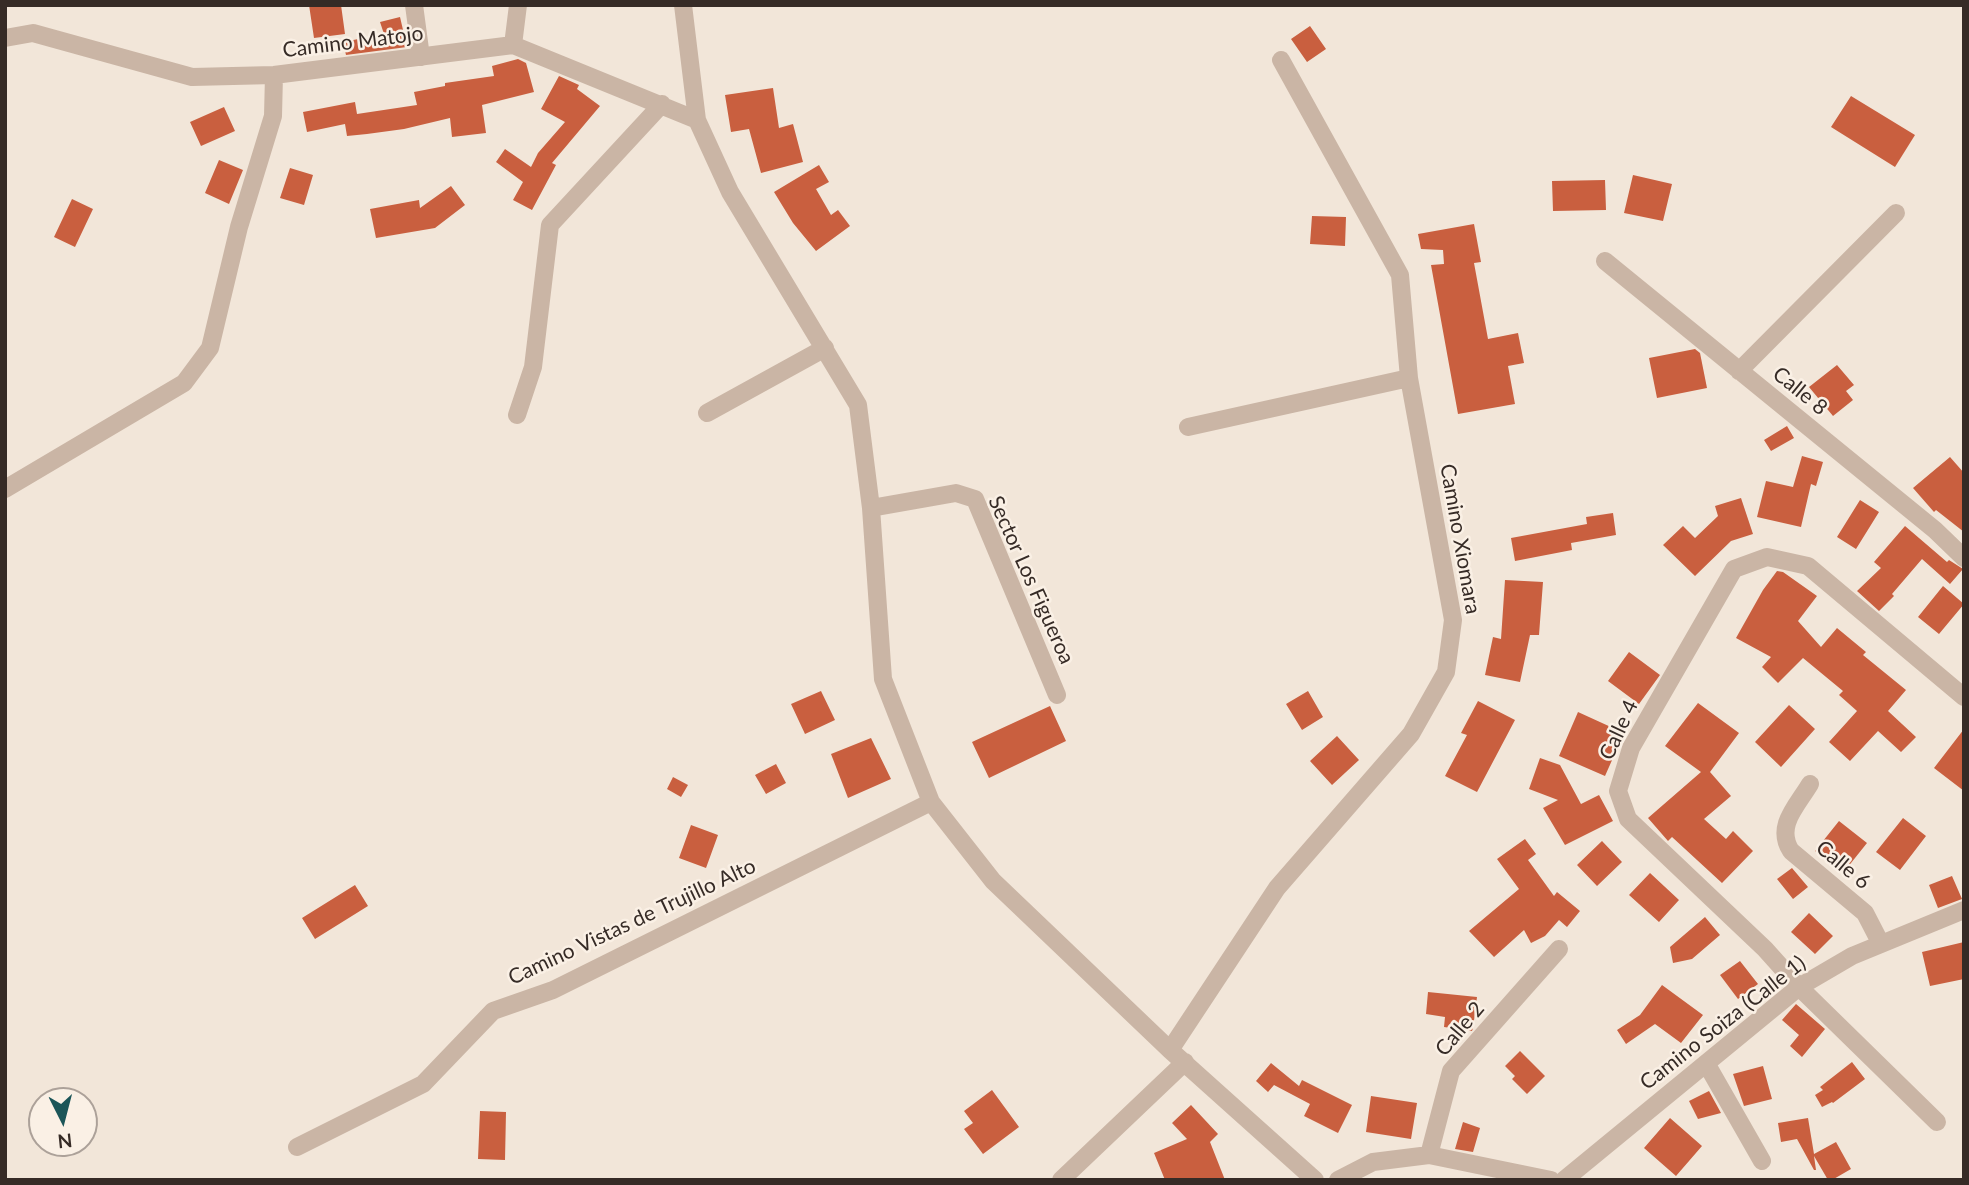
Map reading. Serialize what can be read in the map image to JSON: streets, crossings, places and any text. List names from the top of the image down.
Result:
{
  "streets": {
    "street": [
      "Camino Matojo",
      "Calle 8",
      "Camino Xiomara",
      "Sector Los Figueroa",
      "Calle 4",
      "Calle 6",
      "Camino Vistas de Trujillo Alto",
      "Camino Soiza (Calle 1)",
      "Calle 2"
    ]
  },
  "crossings": [
    ["Calle 4", "Camino Soiza (Calle 1)"],
    ["Calle 6", "Camino Soiza (Calle 1)"]
  ],
  "north": "bottom"
}
